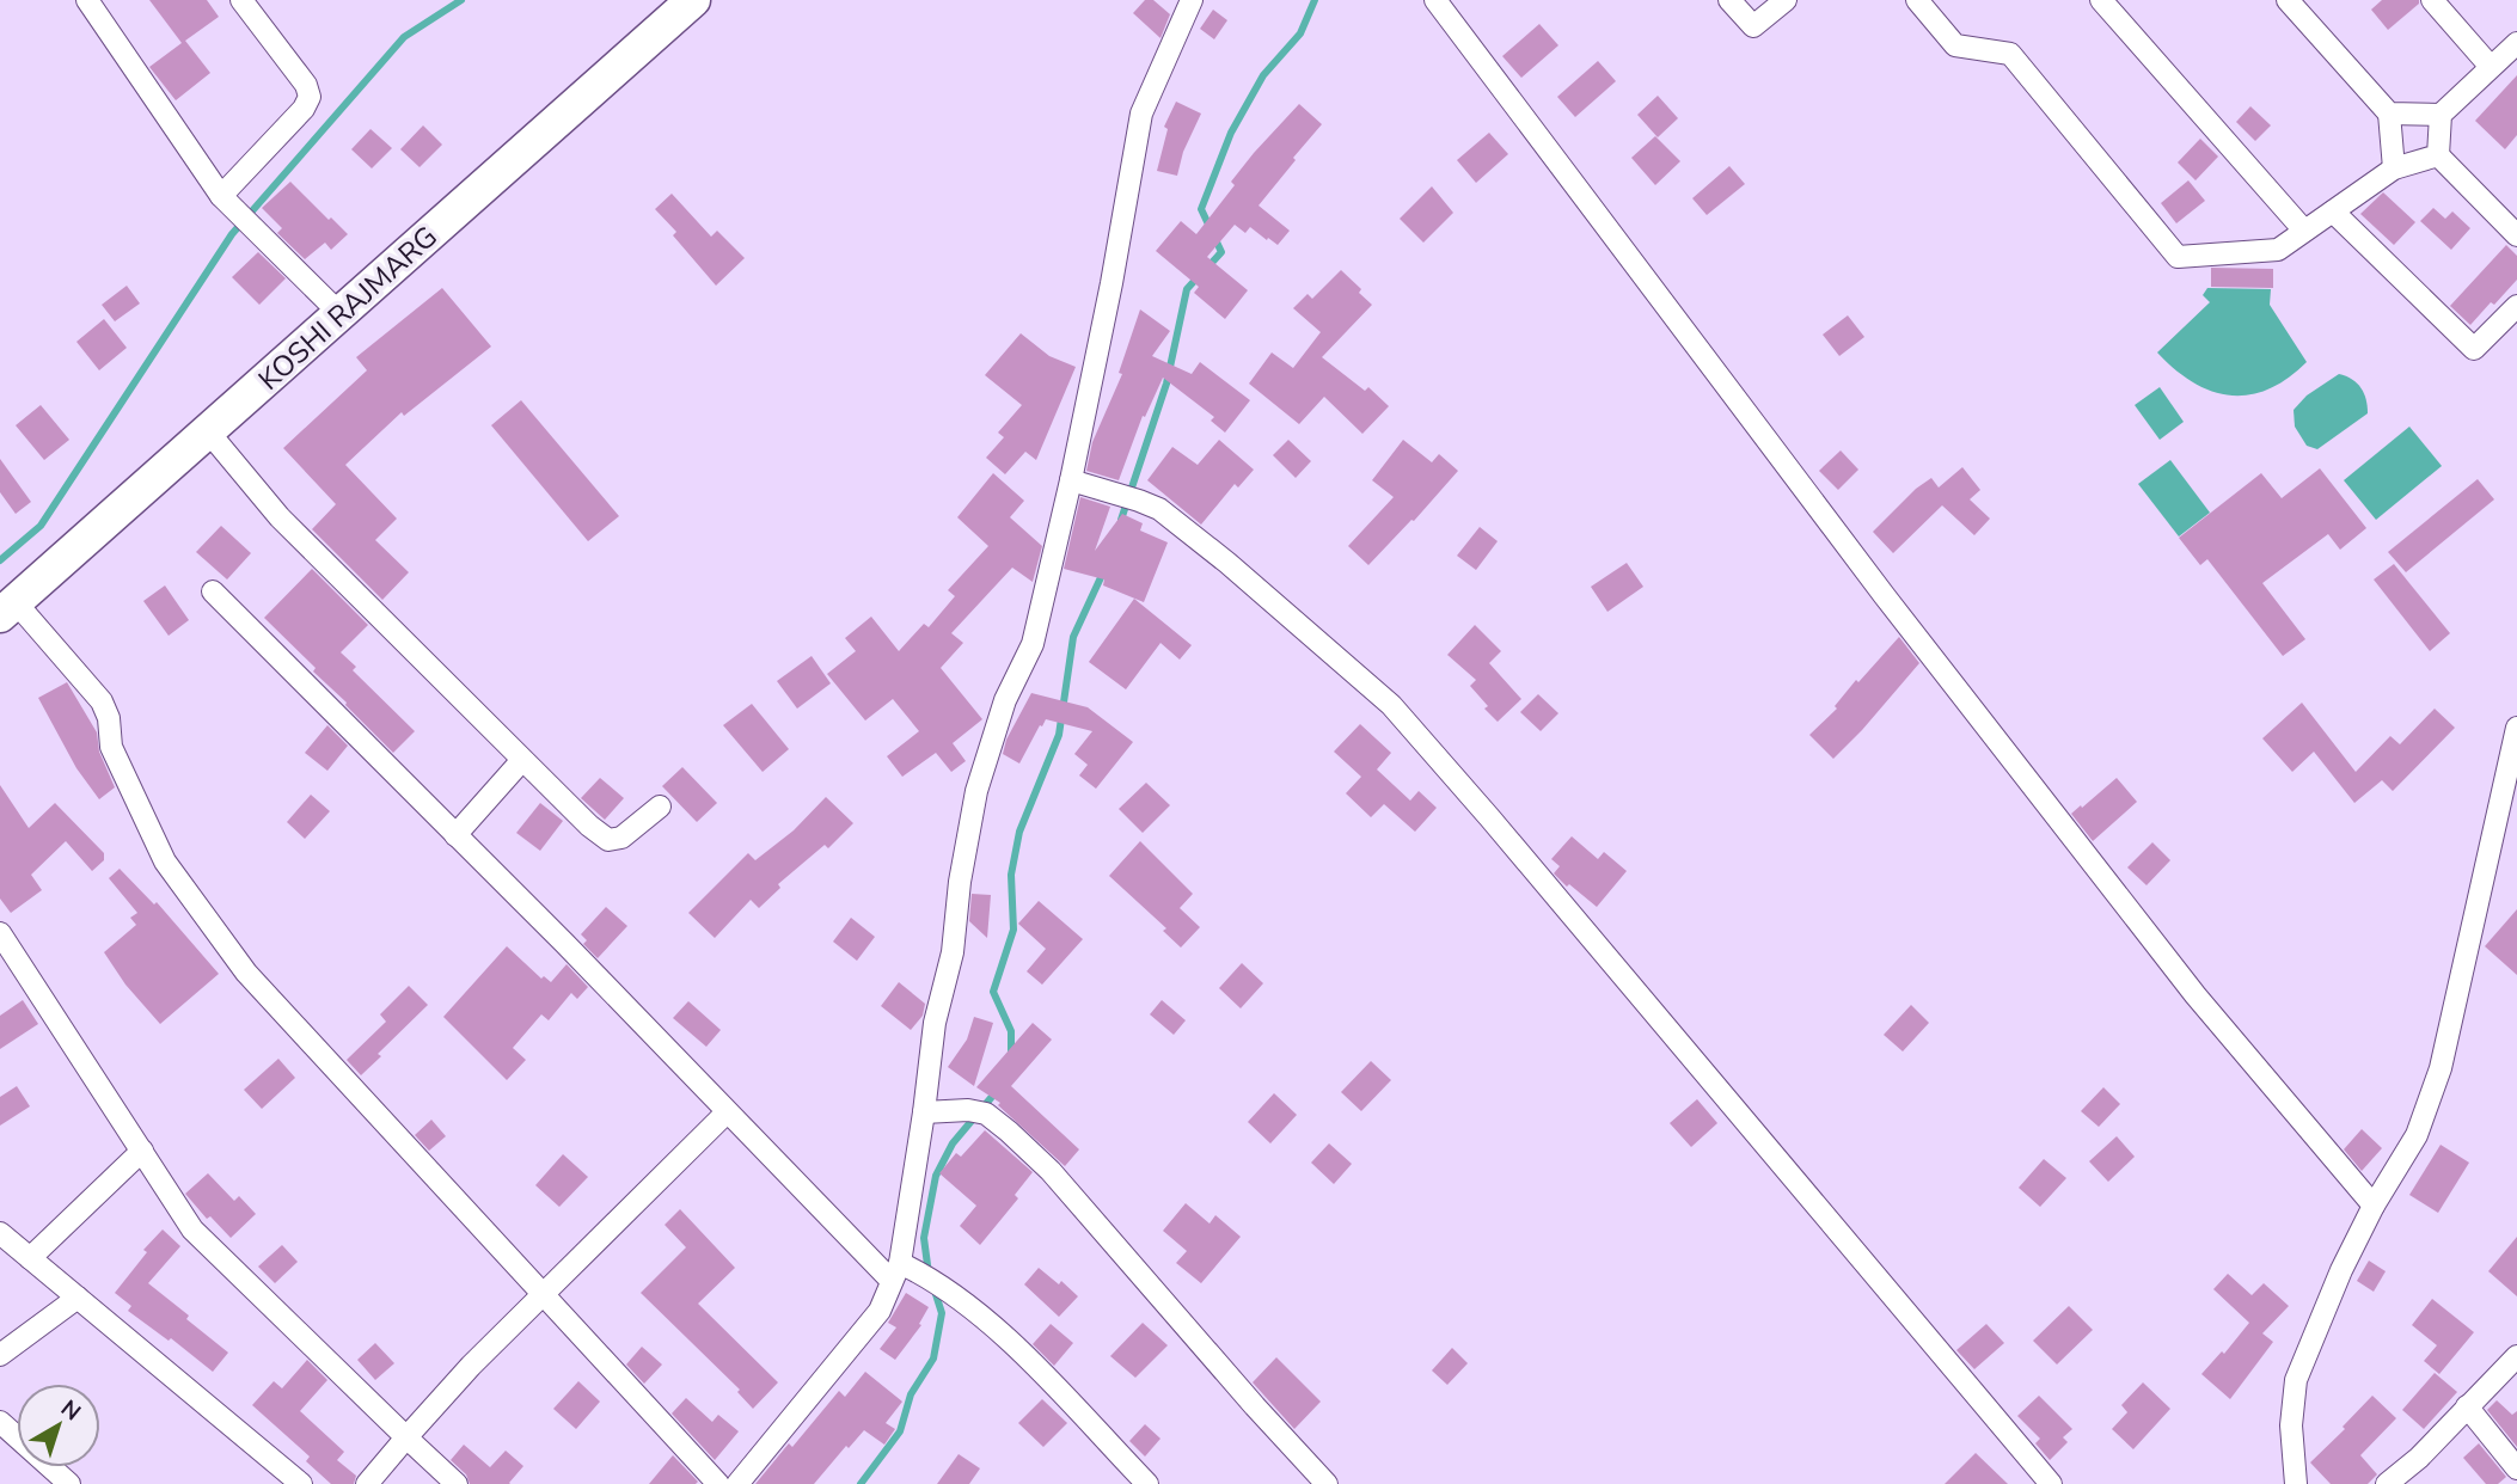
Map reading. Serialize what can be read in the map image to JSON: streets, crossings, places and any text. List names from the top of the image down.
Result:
{
  "streets": {
    "main road": ["KOSHI RAJMARG"]
  },
  "north": "top right"
}
